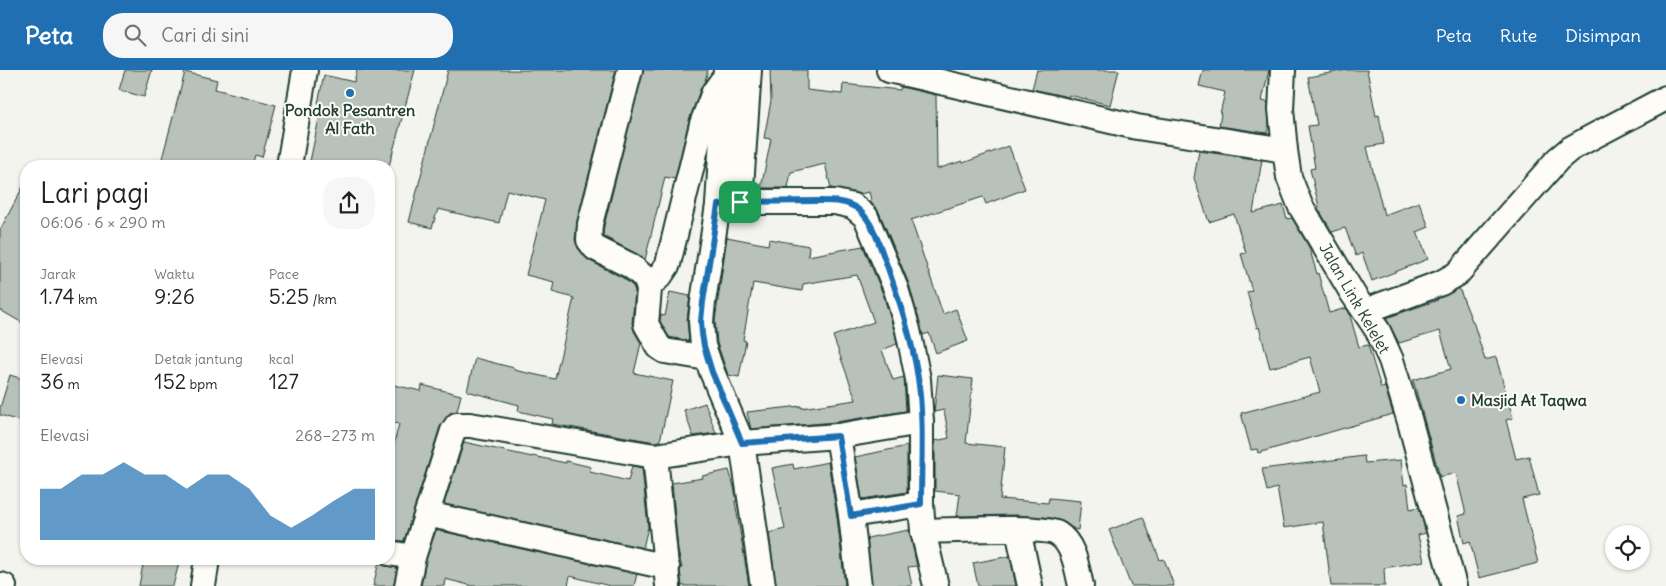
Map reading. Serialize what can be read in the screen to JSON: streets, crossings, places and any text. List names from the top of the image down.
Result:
{
  "streets": {
    "street": ["Jalan Link Kelelet"]
  },
  "places": ["Pondok Pesantren Al Fath", "Masjid At Taqwa"],
  "page": {
    "header": "Peta",
    "search": "Cari di sini",
    "nav": ["Peta", "Rute", "Disimpan"],
    "heading": ["Lari pagi", "06:06 · 6 × 290 m"],
    "stats": [
      ["Jarak", "1.74 km"],
      ["Waktu", "9:26"],
      ["Pace", "5:25 /km"],
      ["Elevasi", "36 m"],
      ["Detak jantung", "152 bpm"],
      ["kcal", "127"]
    ],
    "chart": ["Elevasi", "268–273 m"]
  }
}
